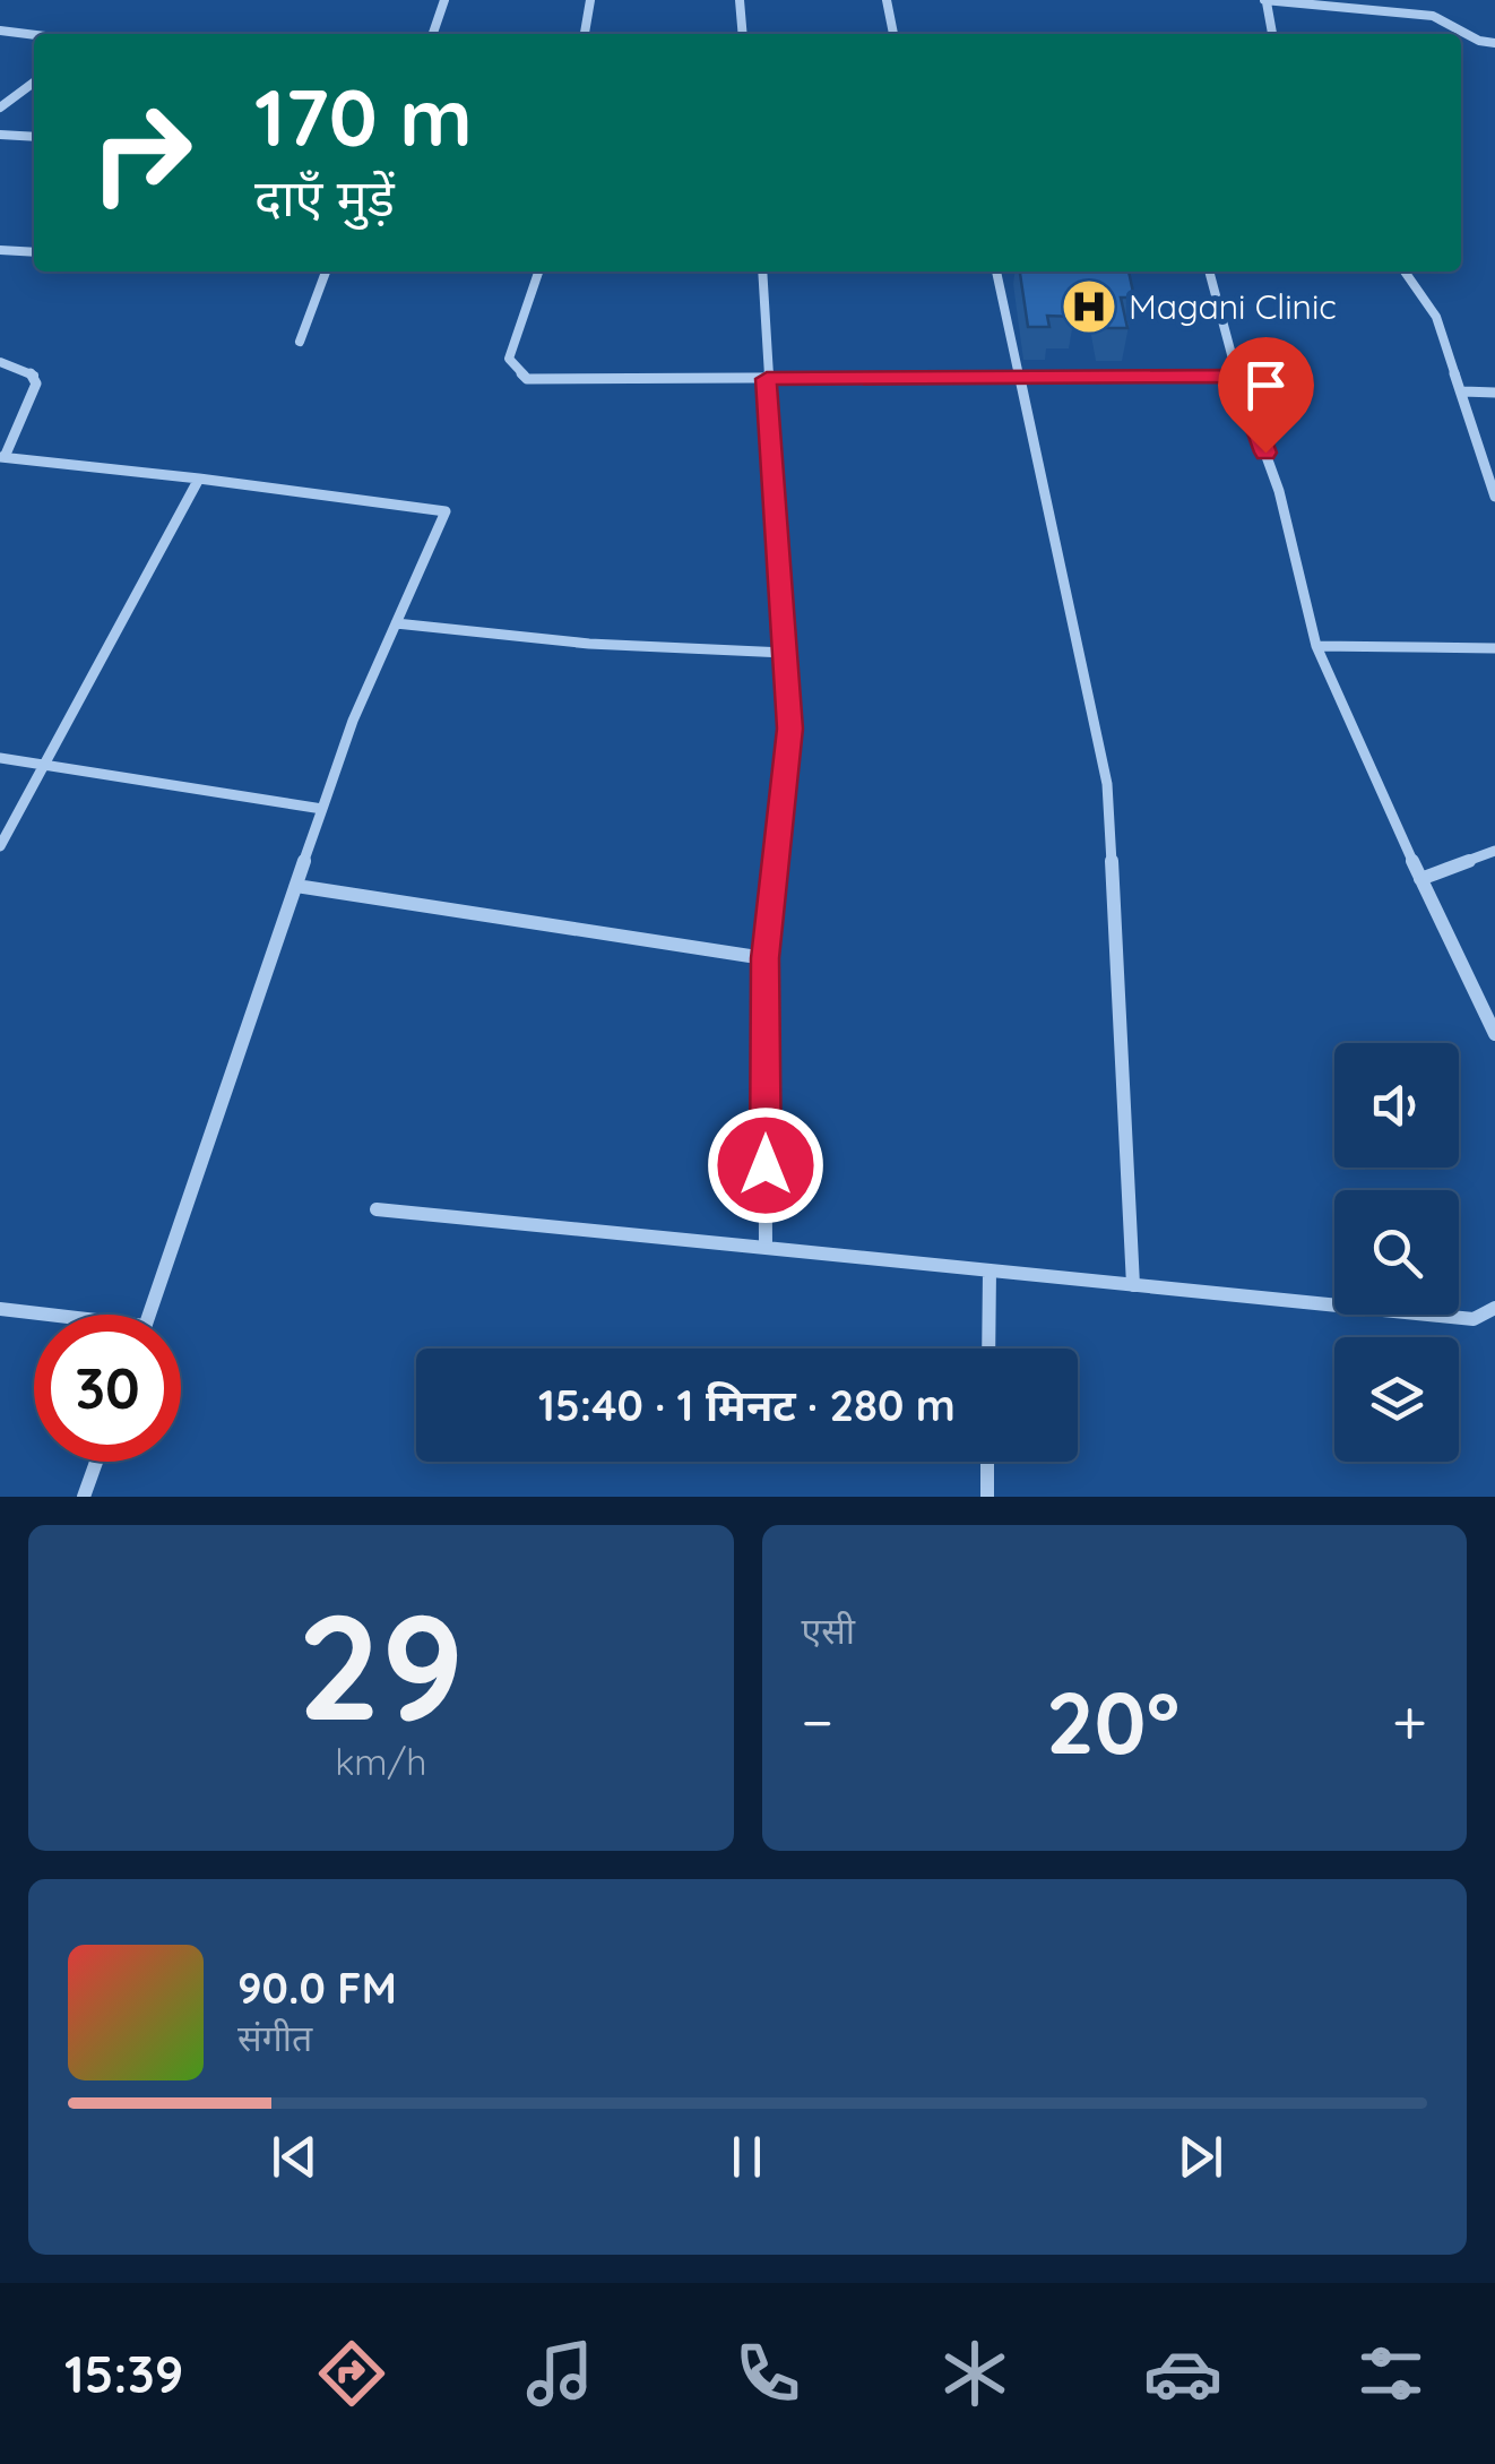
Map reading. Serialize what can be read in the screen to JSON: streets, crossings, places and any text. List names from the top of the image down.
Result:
{
  "places": {
    "hospital": ["Magani Clinic"]
  },
  "page": {
    "turn": ["170 m", "दाएँ मुड़ें"],
    "limit": "30",
    "trip": "15:40 · 1 मिनट · 280 m",
    "tile": [
      ["29", "km/h"],
      "एसी"
    ],
    "heat": ["−", "20°", "+"],
    "song": ["90.0 FM", "संगीत"],
    "tabs": "15:39"
  }
}
